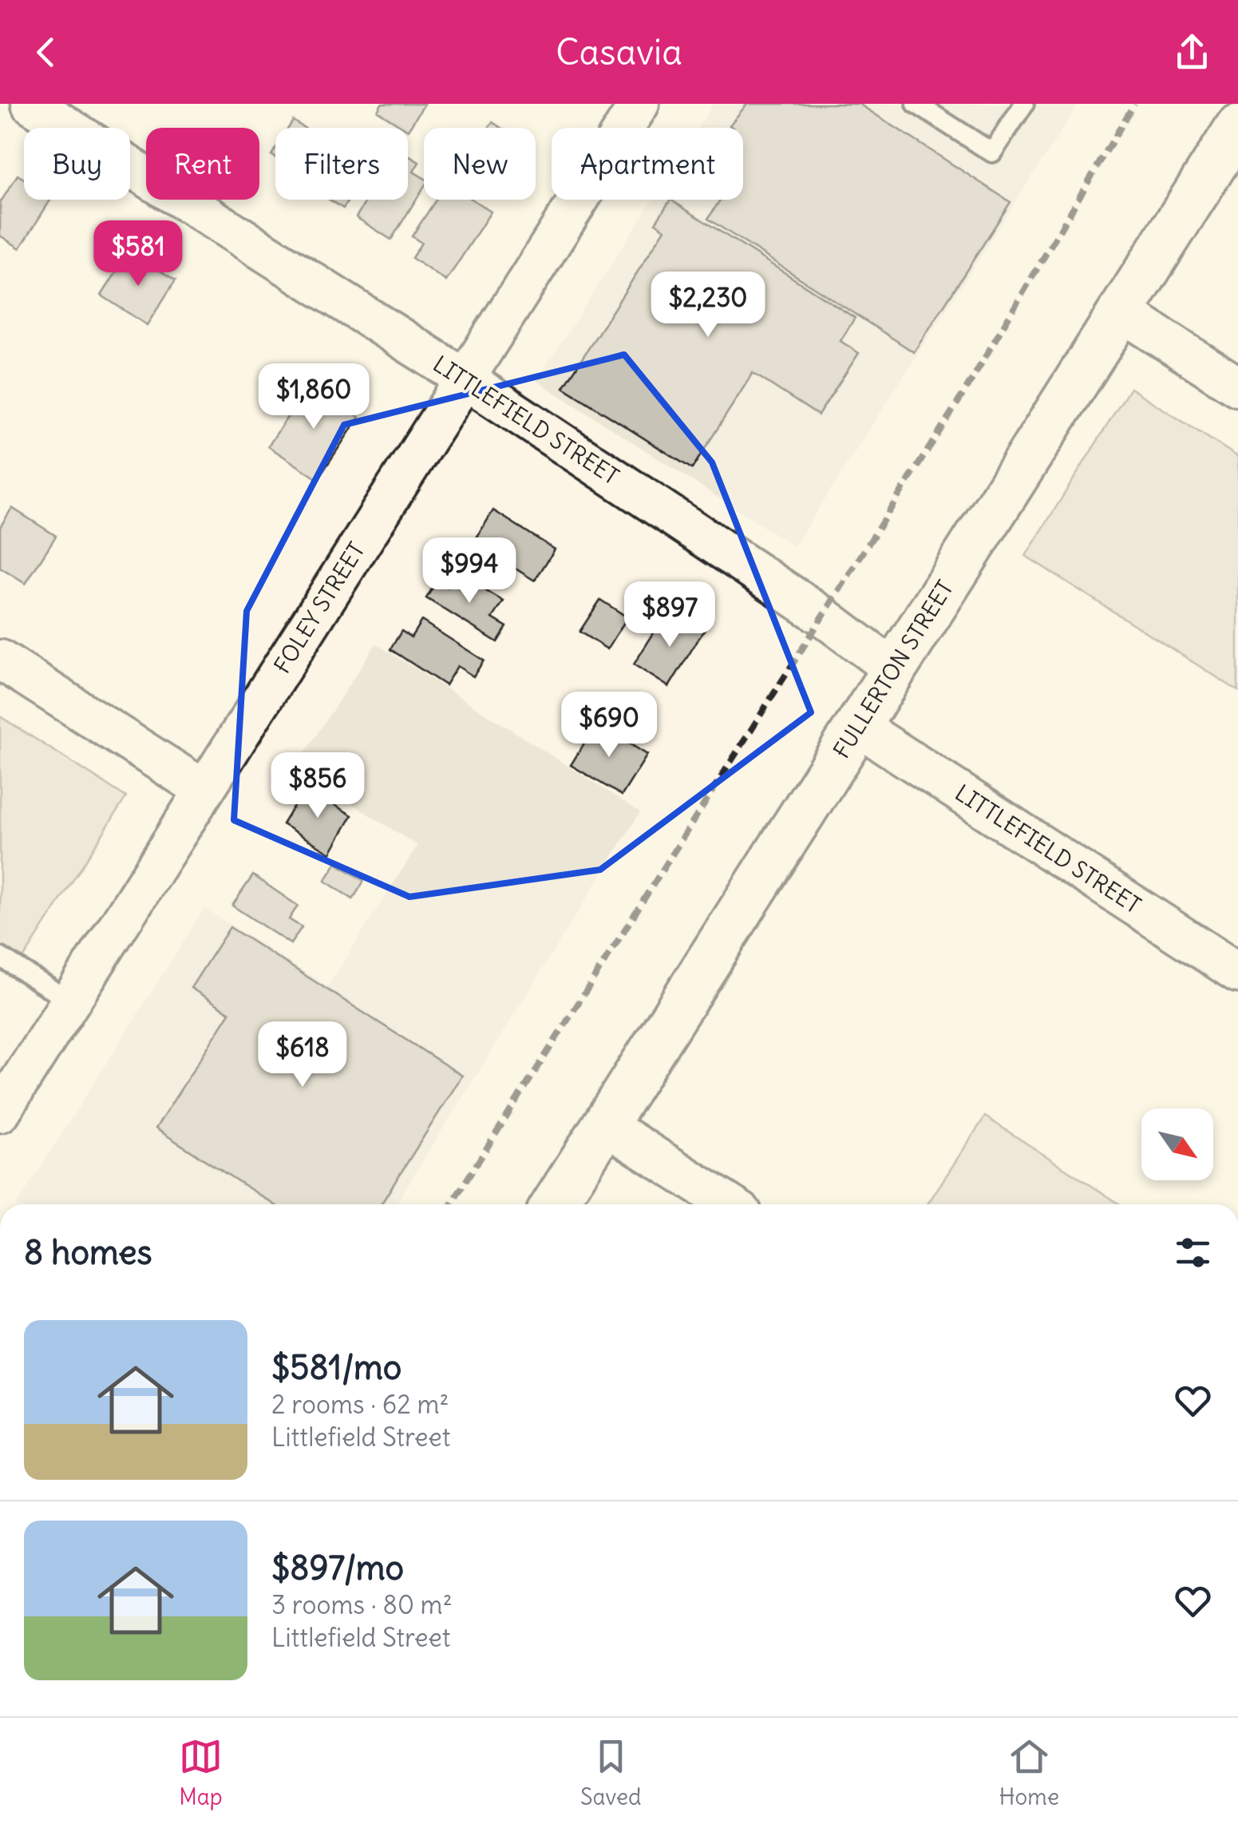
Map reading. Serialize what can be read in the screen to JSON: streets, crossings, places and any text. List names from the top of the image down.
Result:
{
  "streets": {
    "street": ["LITTLEFIELD STREET", "FOLEY STREET", "FULLERTON STREET"]
  },
  "crossings": [
    ["LITTLEFIELD STREET", "FOLEY STREET"],
    ["LITTLEFIELD STREET", "FULLERTON STREET"]
  ],
  "north": "bottom right",
  "page": {
    "header": "Casavia",
    "chip": [
      "Buy",
      "Rent",
      "Filters",
      "New",
      "Apartment"
    ],
    "price": [
      "$581",
      "$2,230",
      "$1,860",
      "$994",
      "$897",
      "$690",
      "$856",
      "$618"
    ],
    "heading": "8 homes",
    "list": [
      {
        "name": "$581/mo",
        "note": "2 rooms · 62 m² · Littlefield Street"
      },
      {
        "name": "$897/mo",
        "note": "3 rooms · 80 m² · Littlefield Street"
      }
    ],
    "tabs": ["Map", "Saved", "Home"]
  }
}
